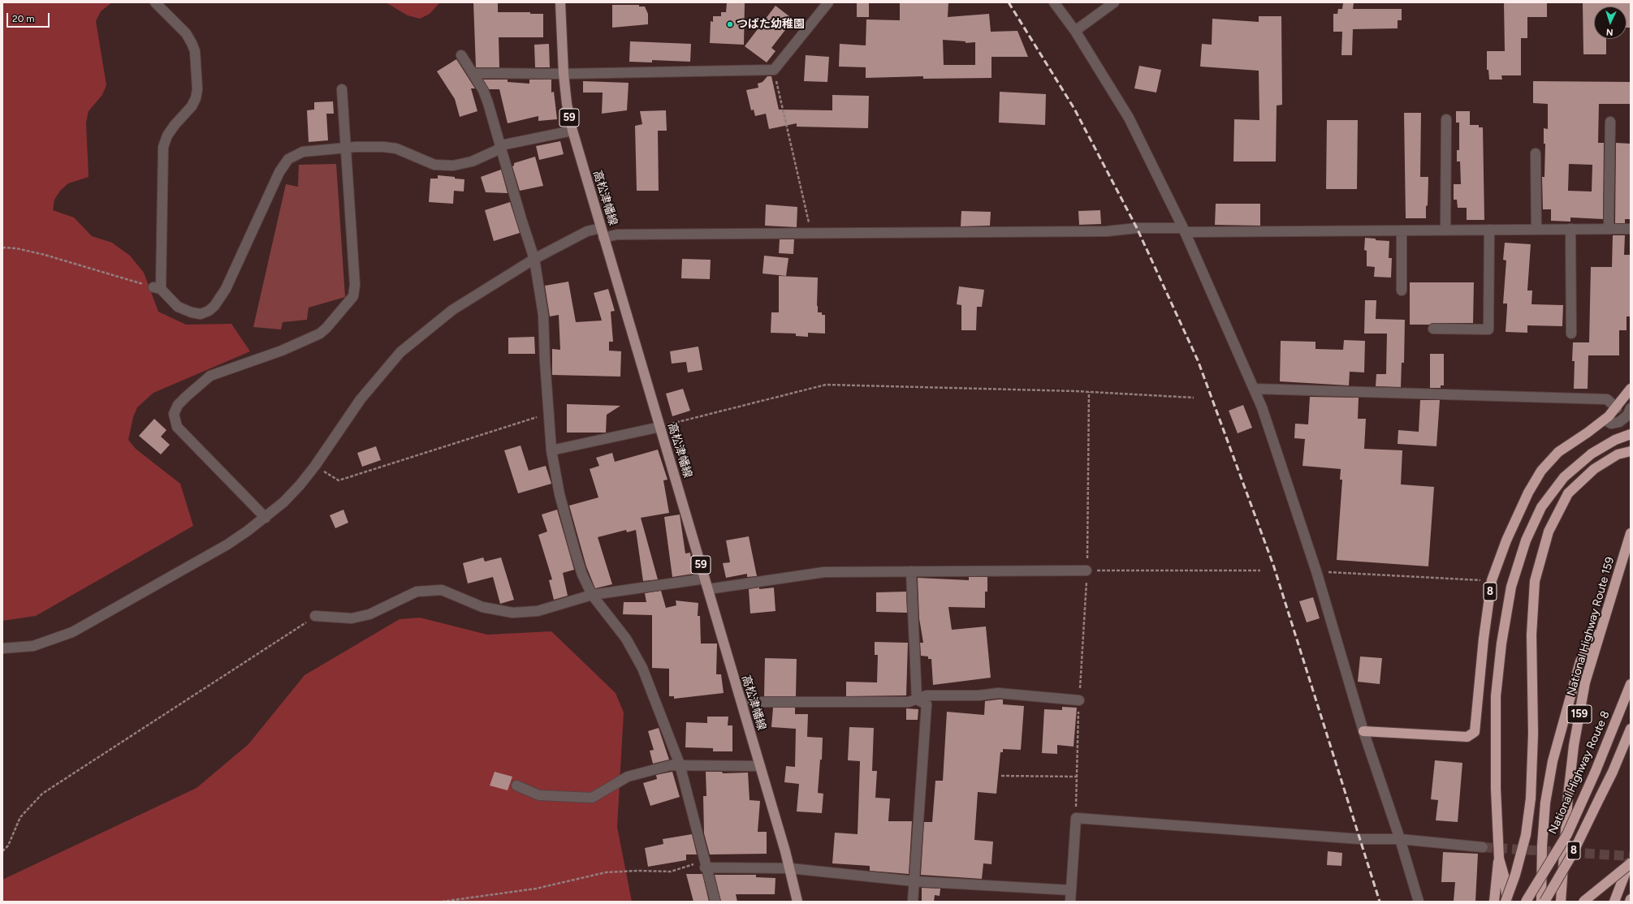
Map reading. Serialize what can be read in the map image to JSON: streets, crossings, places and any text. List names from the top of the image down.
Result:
{
  "streets": {
    "highway": [
      "8",
      "National Highway Route 159",
      "159",
      "National Highway Route 8"
    ],
    "main road": ["59", "高松津幡線"]
  },
  "places": ["つばた幼稚園"],
  "scale_bar": "20 m",
  "north": "bottom"
}
